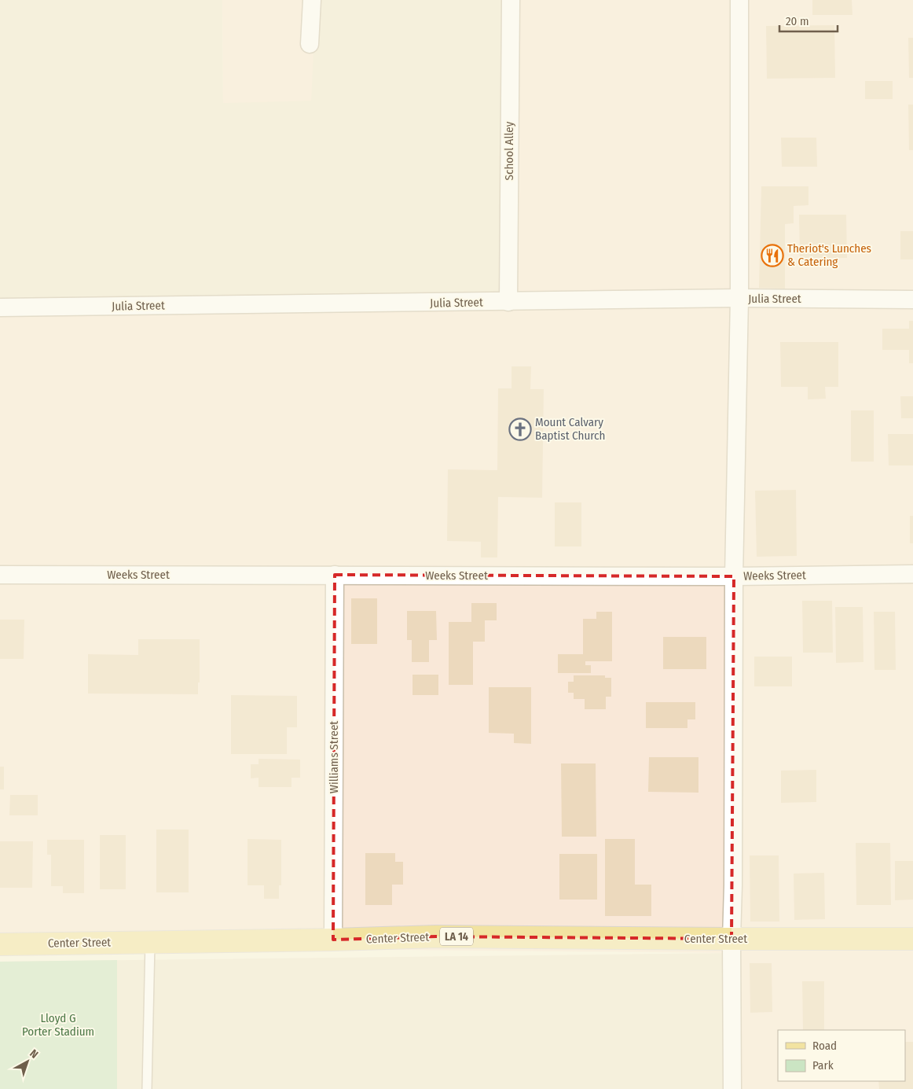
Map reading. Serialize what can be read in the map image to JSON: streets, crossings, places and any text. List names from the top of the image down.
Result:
{
  "streets": {
    "main road": ["LA 14", "Center Street"],
    "street": [
      "School Alley",
      "Julia Street",
      "Weeks Street",
      "Williams Street"
    ]
  },
  "crossings": [
    ["School Alley", "Julia Street"],
    ["Weeks Street", "Williams Street"],
    ["Williams Street", "Center Street"]
  ],
  "parks": ["Lloyd G Porter Stadium"],
  "places": {
    "restaurant": ["Theriot's Lunches & Catering"],
    "church": ["Mount Calvary Baptist Church"]
  },
  "legend": ["Road", "Park"],
  "scale_bar": "20 m",
  "north": "top right"
}
